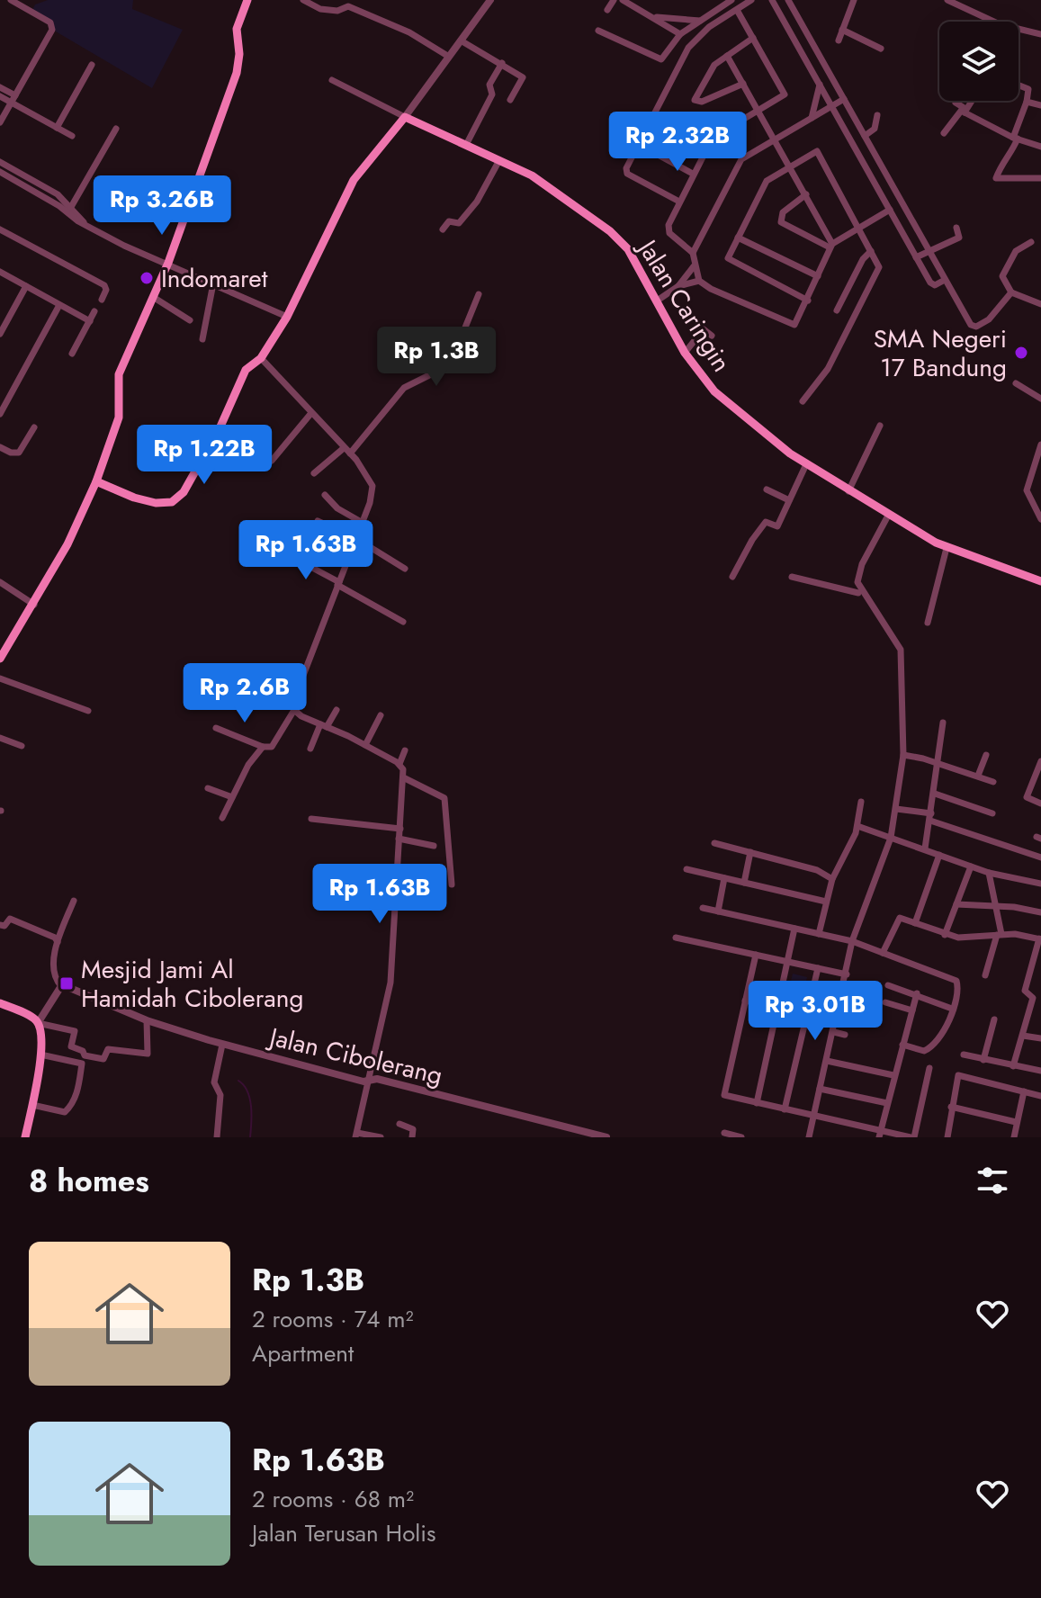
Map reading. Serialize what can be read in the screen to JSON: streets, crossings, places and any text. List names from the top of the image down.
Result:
{
  "streets": {
    "main road": ["Jalan Caringin"],
    "street": ["Jalan Cibolerang"]
  },
  "places": {
    "other": ["Indomaret", "SMA Negeri 17 Bandung"],
    "transit": ["Mesjid Jami Al Hamidah Cibolerang"]
  },
  "page": {
    "price": [
      "Rp 2.32B",
      "Rp 3.26B",
      "Rp 1.3B",
      "Rp 1.22B",
      "Rp 1.63B",
      "Rp 2.6B",
      "Rp 1.63B",
      "Rp 3.01B"
    ],
    "heading": "8 homes",
    "list": [
      {
        "name": "Rp 1.3B",
        "note": "2 rooms · 74 m² · Apartment"
      },
      {
        "name": "Rp 1.63B",
        "note": "2 rooms · 68 m² · Jalan Terusan Holis"
      }
    ]
  }
}
